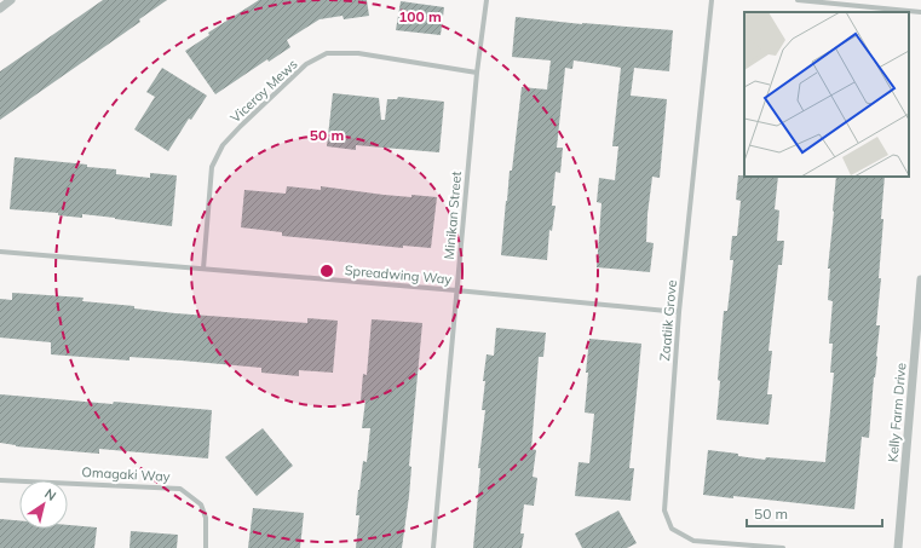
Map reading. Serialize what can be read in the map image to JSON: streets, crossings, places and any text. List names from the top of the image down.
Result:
{
  "streets": {
    "street": [
      "Viceroy Mews",
      "Minikan Street",
      "Spreadwing Way",
      "Zaatiik Grove",
      "Kelly Farm Drive",
      "Omagaki Way"
    ]
  },
  "crossings": [
    ["Viceroy Mews", "Minikan Street"],
    ["Viceroy Mews", "Spreadwing Way"],
    ["Minikan Street", "Spreadwing Way"],
    ["Spreadwing Way", "Zaatiik Grove"]
  ],
  "scale_bar": "50 m",
  "north": "top right",
  "rings": ["100 m", "50 m"]
}
